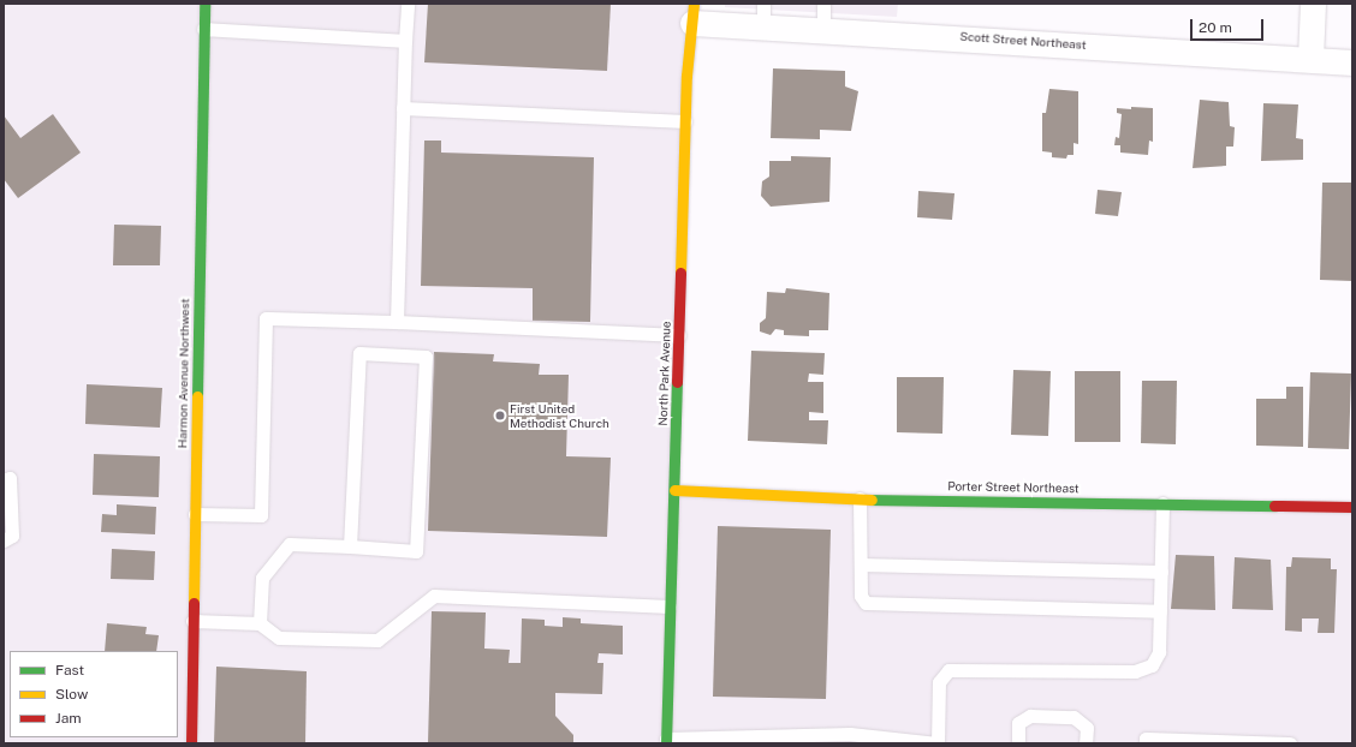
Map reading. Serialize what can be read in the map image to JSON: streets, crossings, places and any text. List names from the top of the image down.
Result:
{
  "streets": {
    "street": [
      "Scott Street Northeast",
      "Harmon Avenue Northwest",
      "North Park Avenue",
      "Porter Street Northeast"
    ]
  },
  "crossings": [
    ["Scott Street Northeast", "North Park Avenue"],
    ["North Park Avenue", "Porter Street Northeast"]
  ],
  "places": ["First United Methodist Church"],
  "legend": ["Fast", "Slow", "Jam"],
  "scale_bar": "20 m"
}
